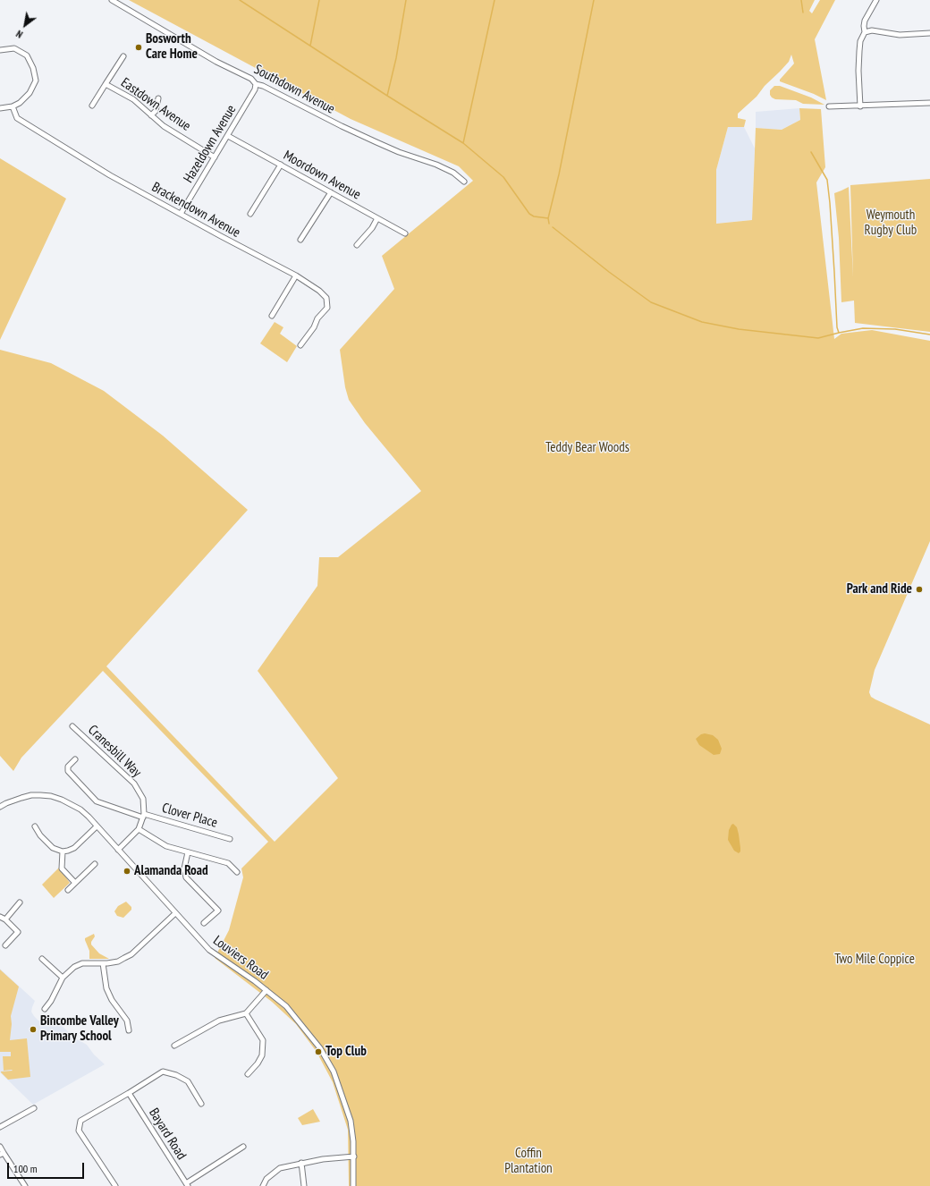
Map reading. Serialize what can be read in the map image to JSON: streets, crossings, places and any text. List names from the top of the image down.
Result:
{
  "streets": {
    "street": [
      "Southdown Avenue",
      "Eastdown Avenue",
      "Hazeldown Avenue",
      "Moordown Avenue",
      "Brackendown Avenue",
      "Cranesbill Way",
      "Clover Place",
      "Louviers Road",
      "Bayard Road"
    ]
  },
  "crossings": [
    ["Southdown Avenue", "Hazeldown Avenue"],
    ["Eastdown Avenue", "Hazeldown Avenue"],
    ["Hazeldown Avenue", "Moordown Avenue"],
    ["Hazeldown Avenue", "Brackendown Avenue"],
    ["Cranesbill Way", "Clover Place"]
  ],
  "parks": [
    "Weymouth Rugby Club",
    "Teddy Bear Woods",
    "Two Mile Coppice",
    "Coffin Plantation"
  ],
  "places": [
    "Bosworth Care Home",
    "Park and Ride",
    "Alamanda Road",
    "Bincombe Valley Primary School",
    "Top Club"
  ],
  "scale_bar": "100 m",
  "north": "bottom left"
}
